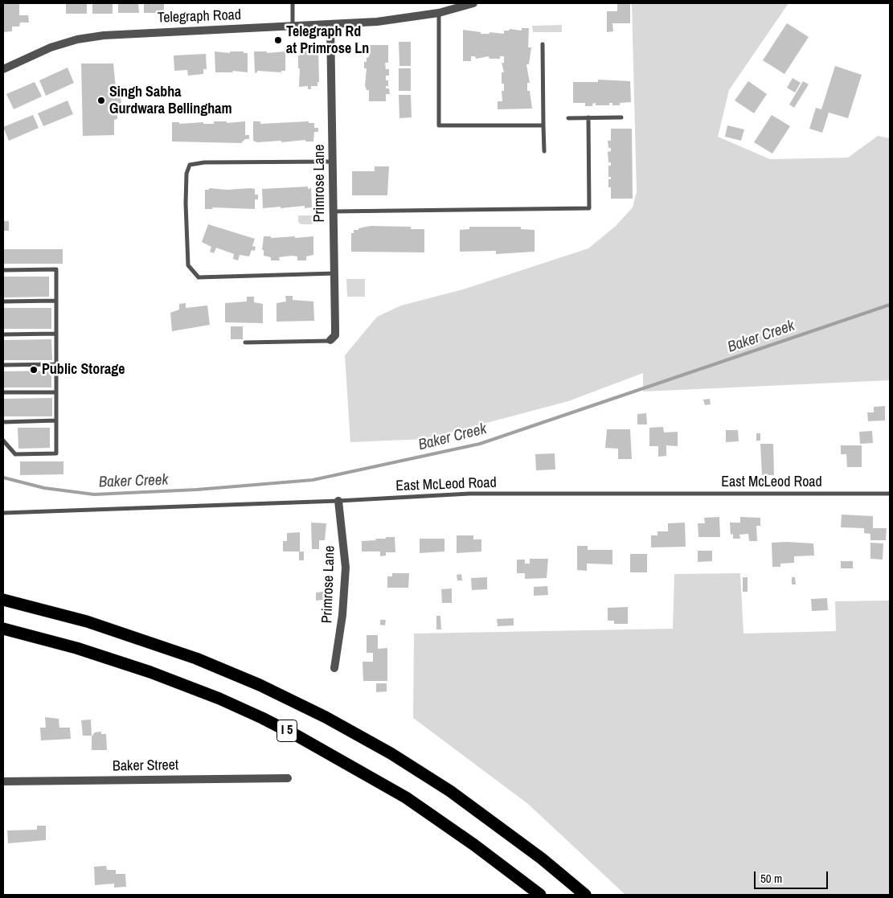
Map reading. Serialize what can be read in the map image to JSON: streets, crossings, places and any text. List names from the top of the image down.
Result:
{
  "streets": {
    "highway": ["I 5"],
    "street": ["Telegraph Road", "Primrose Lane", "Baker Street"],
    "lane": ["East McLeod Road"]
  },
  "crossings": [
    ["Telegraph Road", "Primrose Lane"],
    ["Primrose Lane", "East McLeod Road"]
  ],
  "water": ["Baker Creek"],
  "places": ["Telegraph Rd at Primrose Ln", "Singh Sabha Gurdwara Bellingham", "Public Storage"],
  "scale_bar": "50 m"
}
